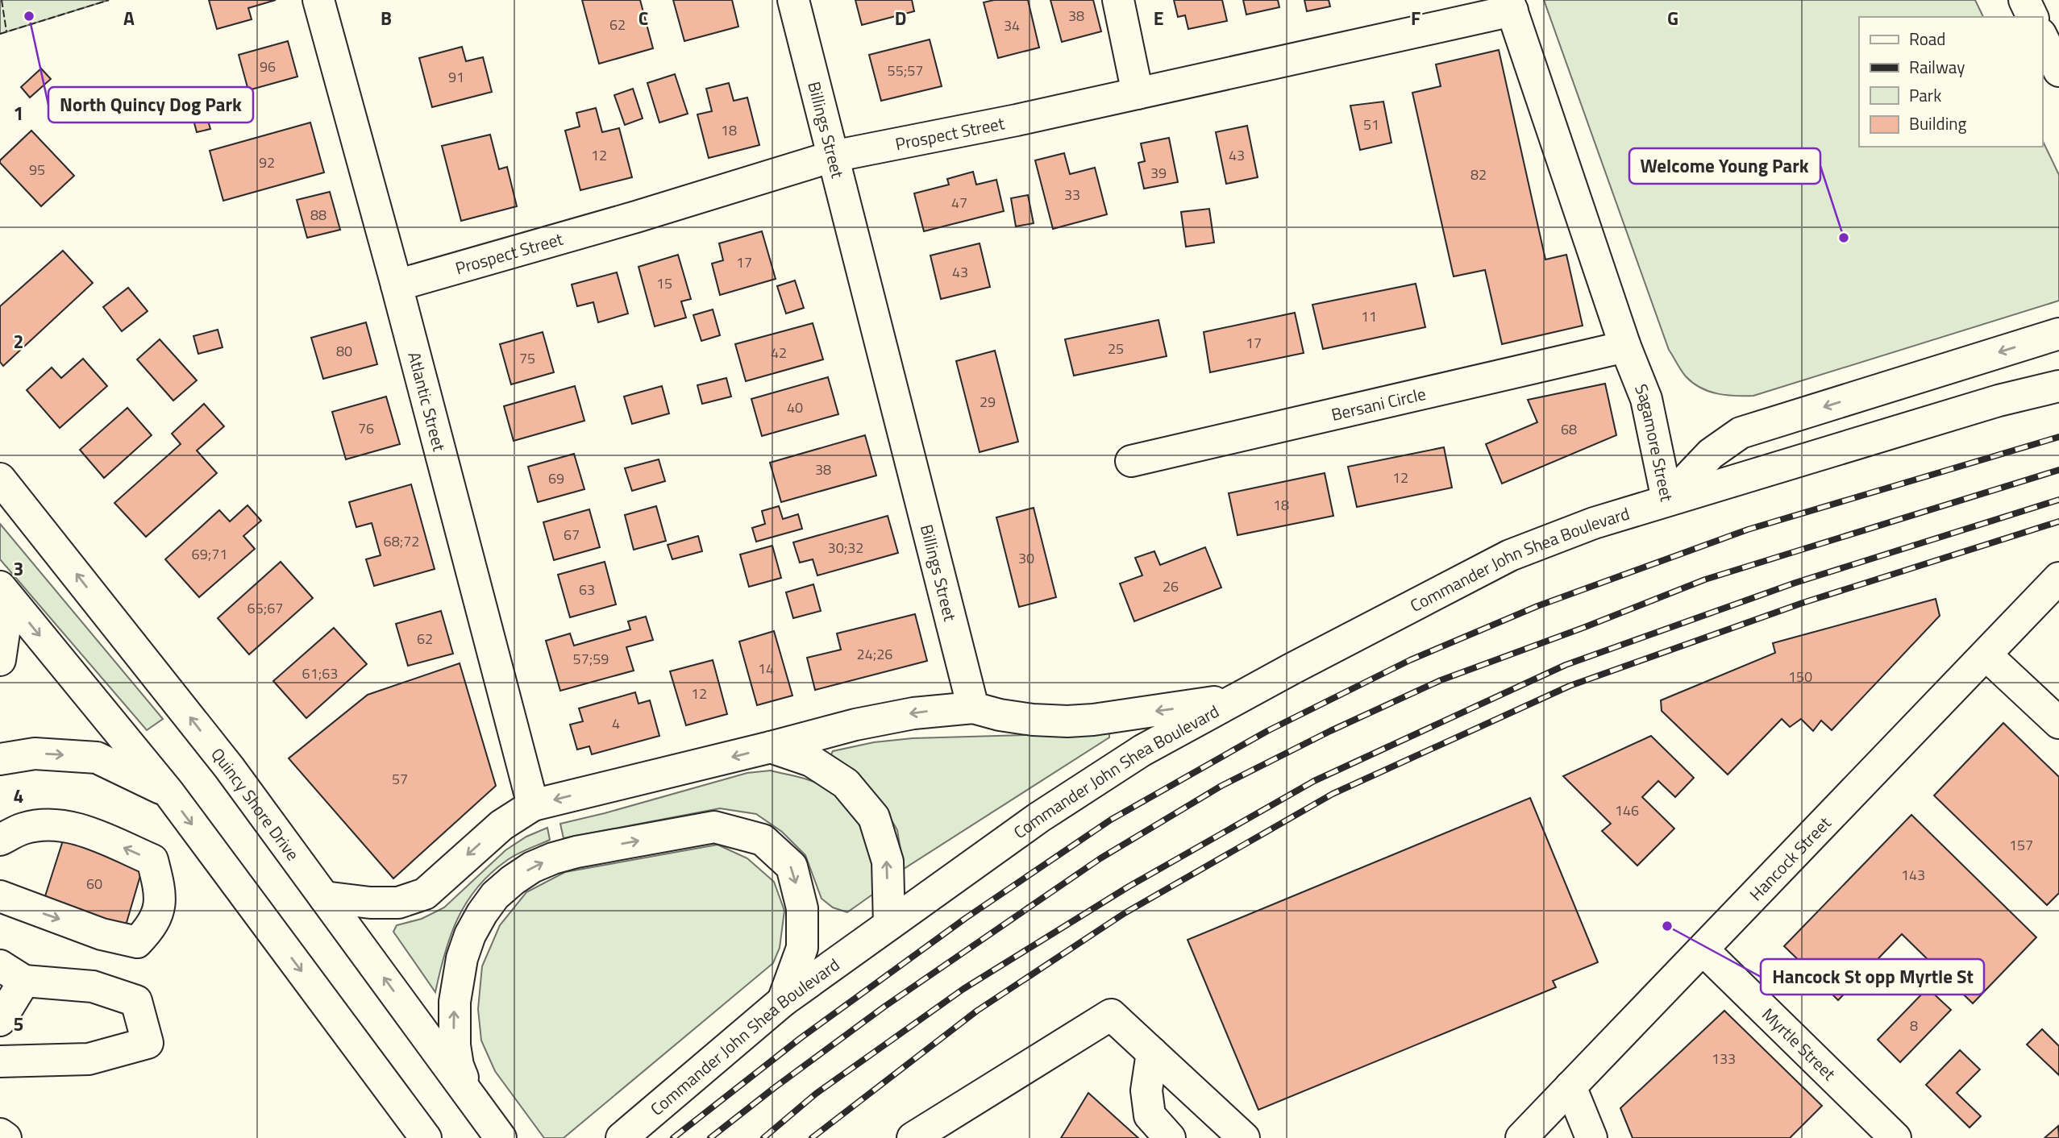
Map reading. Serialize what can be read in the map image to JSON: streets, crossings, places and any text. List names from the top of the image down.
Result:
{
  "streets": {
    "street": [
      "Billings Street",
      "Prospect Street",
      "Atlantic Street",
      "Bersani Circle",
      "Sagamore Street",
      "Commander John Shea Boulevard",
      "Quincy Shore Drive",
      "Hancock Street",
      "Myrtle Street"
    ]
  },
  "crossings": [
    ["Billings Street", "Prospect Street"],
    ["Prospect Street", "Atlantic Street"],
    ["Prospect Street", "Sagamore Street"],
    ["Bersani Circle", "Sagamore Street"],
    ["Sagamore Street", "Commander John Shea Boulevard"],
    ["Hancock Street", "Myrtle Street"]
  ],
  "places": ["North Quincy Dog Park", "Welcome Young Park", "Hancock St opp Myrtle St"],
  "house_numbers": [
    "38",
    "62",
    "34",
    "96",
    "55;57",
    "91",
    "51",
    "18",
    "12",
    "43",
    "92",
    "95",
    "39",
    "82",
    "33",
    "47",
    "88",
    "17",
    "43",
    "15",
    "11",
    "17",
    "25",
    "80",
    "42",
    "75",
    "29",
    "40",
    "76",
    "68",
    "38",
    "12",
    "69",
    "18",
    "67",
    "68;72",
    "30;32",
    "69;71",
    "30",
    "26",
    "63",
    "65;67",
    "62",
    "24;26",
    "57;59",
    "14",
    "61;63",
    "150",
    "12",
    "4",
    "57",
    "146",
    "157",
    "143",
    "60",
    "8",
    "133"
  ],
  "legend": [
    "Road",
    "Railway",
    "Park",
    "Building"
  ],
  "grid": {
    "columns": [
      "A",
      "B",
      "C",
      "D",
      "E",
      "F",
      "G"
    ],
    "rows": [
      "1",
      "2",
      "3",
      "4",
      "5"
    ]
  }
}
